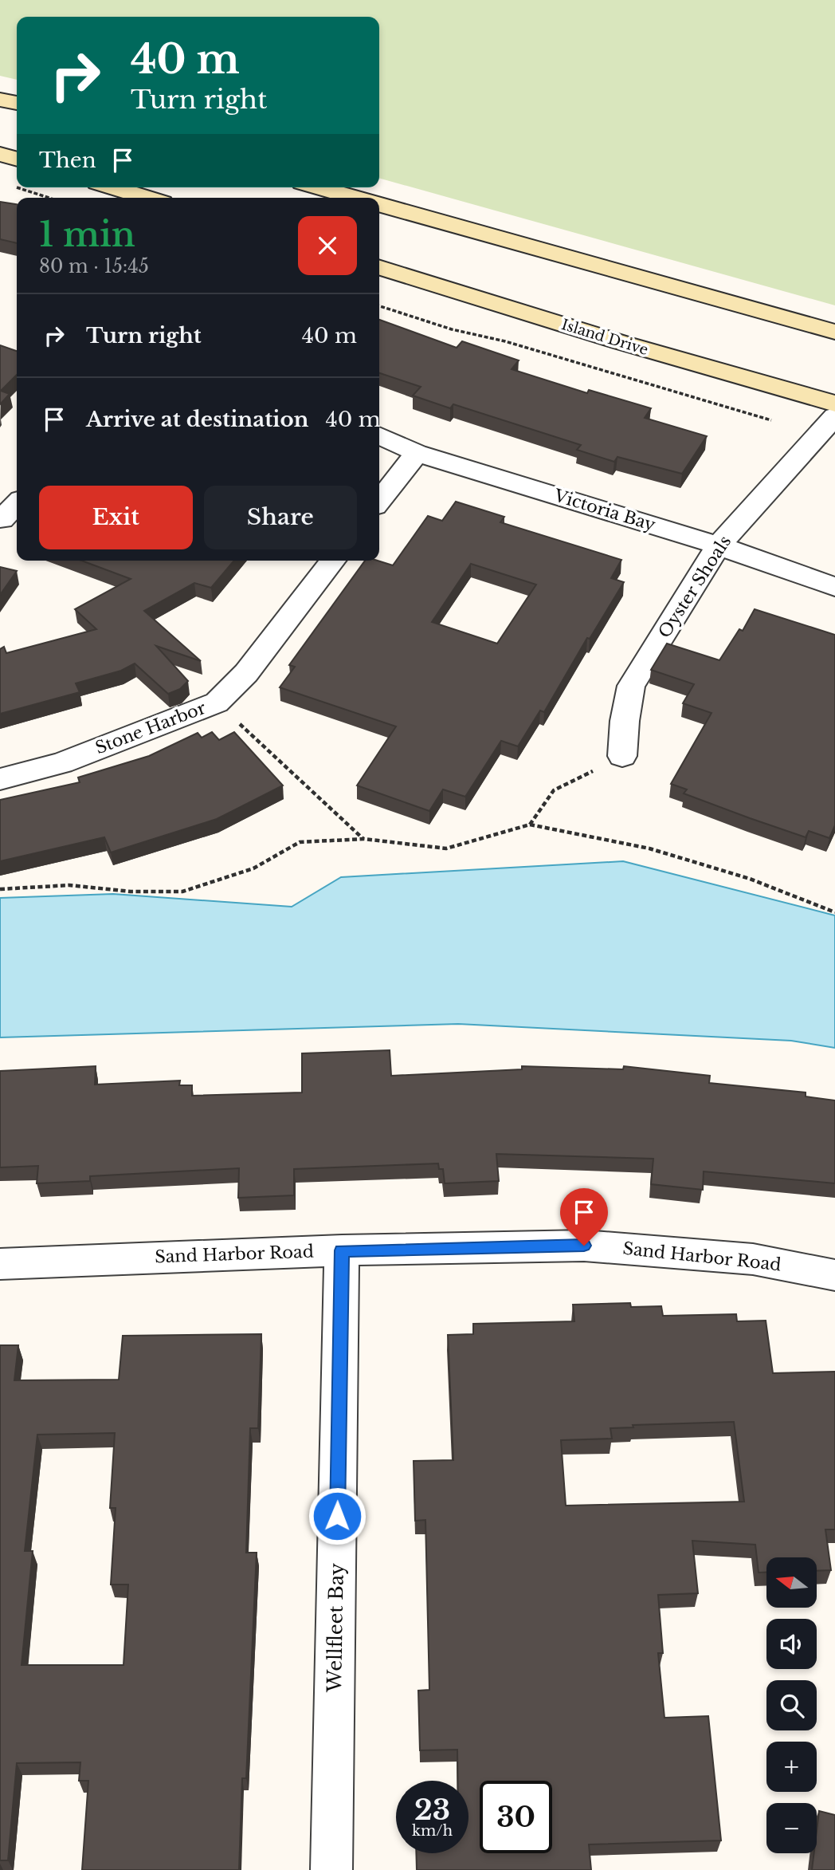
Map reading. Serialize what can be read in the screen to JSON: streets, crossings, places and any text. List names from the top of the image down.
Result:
{
  "streets": {
    "main road": ["Island Drive"],
    "street": [
      "Victoria Bay",
      "Oyster Shoals",
      "Stone Harbor",
      "Sand Harbor Road",
      "Wellfleet Bay"
    ]
  },
  "crossings": [
    ["Victoria Bay", "Oyster Shoals"],
    ["Sand Harbor Road", "Wellfleet Bay"]
  ],
  "north": "left",
  "page": {
    "turn": ["40 m", "Turn right"],
    "then": "Then",
    "heading": ["1 min", "80 m · 15:45"],
    "list": [
      {
        "name": "Turn right",
        "value": "40 m"
      },
      {
        "name": "Arrive at destination",
        "value": "40 m"
      }
    ],
    "buttons": ["Exit", "Share"],
    "map_buttons": ["+", "−"],
    "speed": "23 km/h",
    "limit": "30"
  }
}
